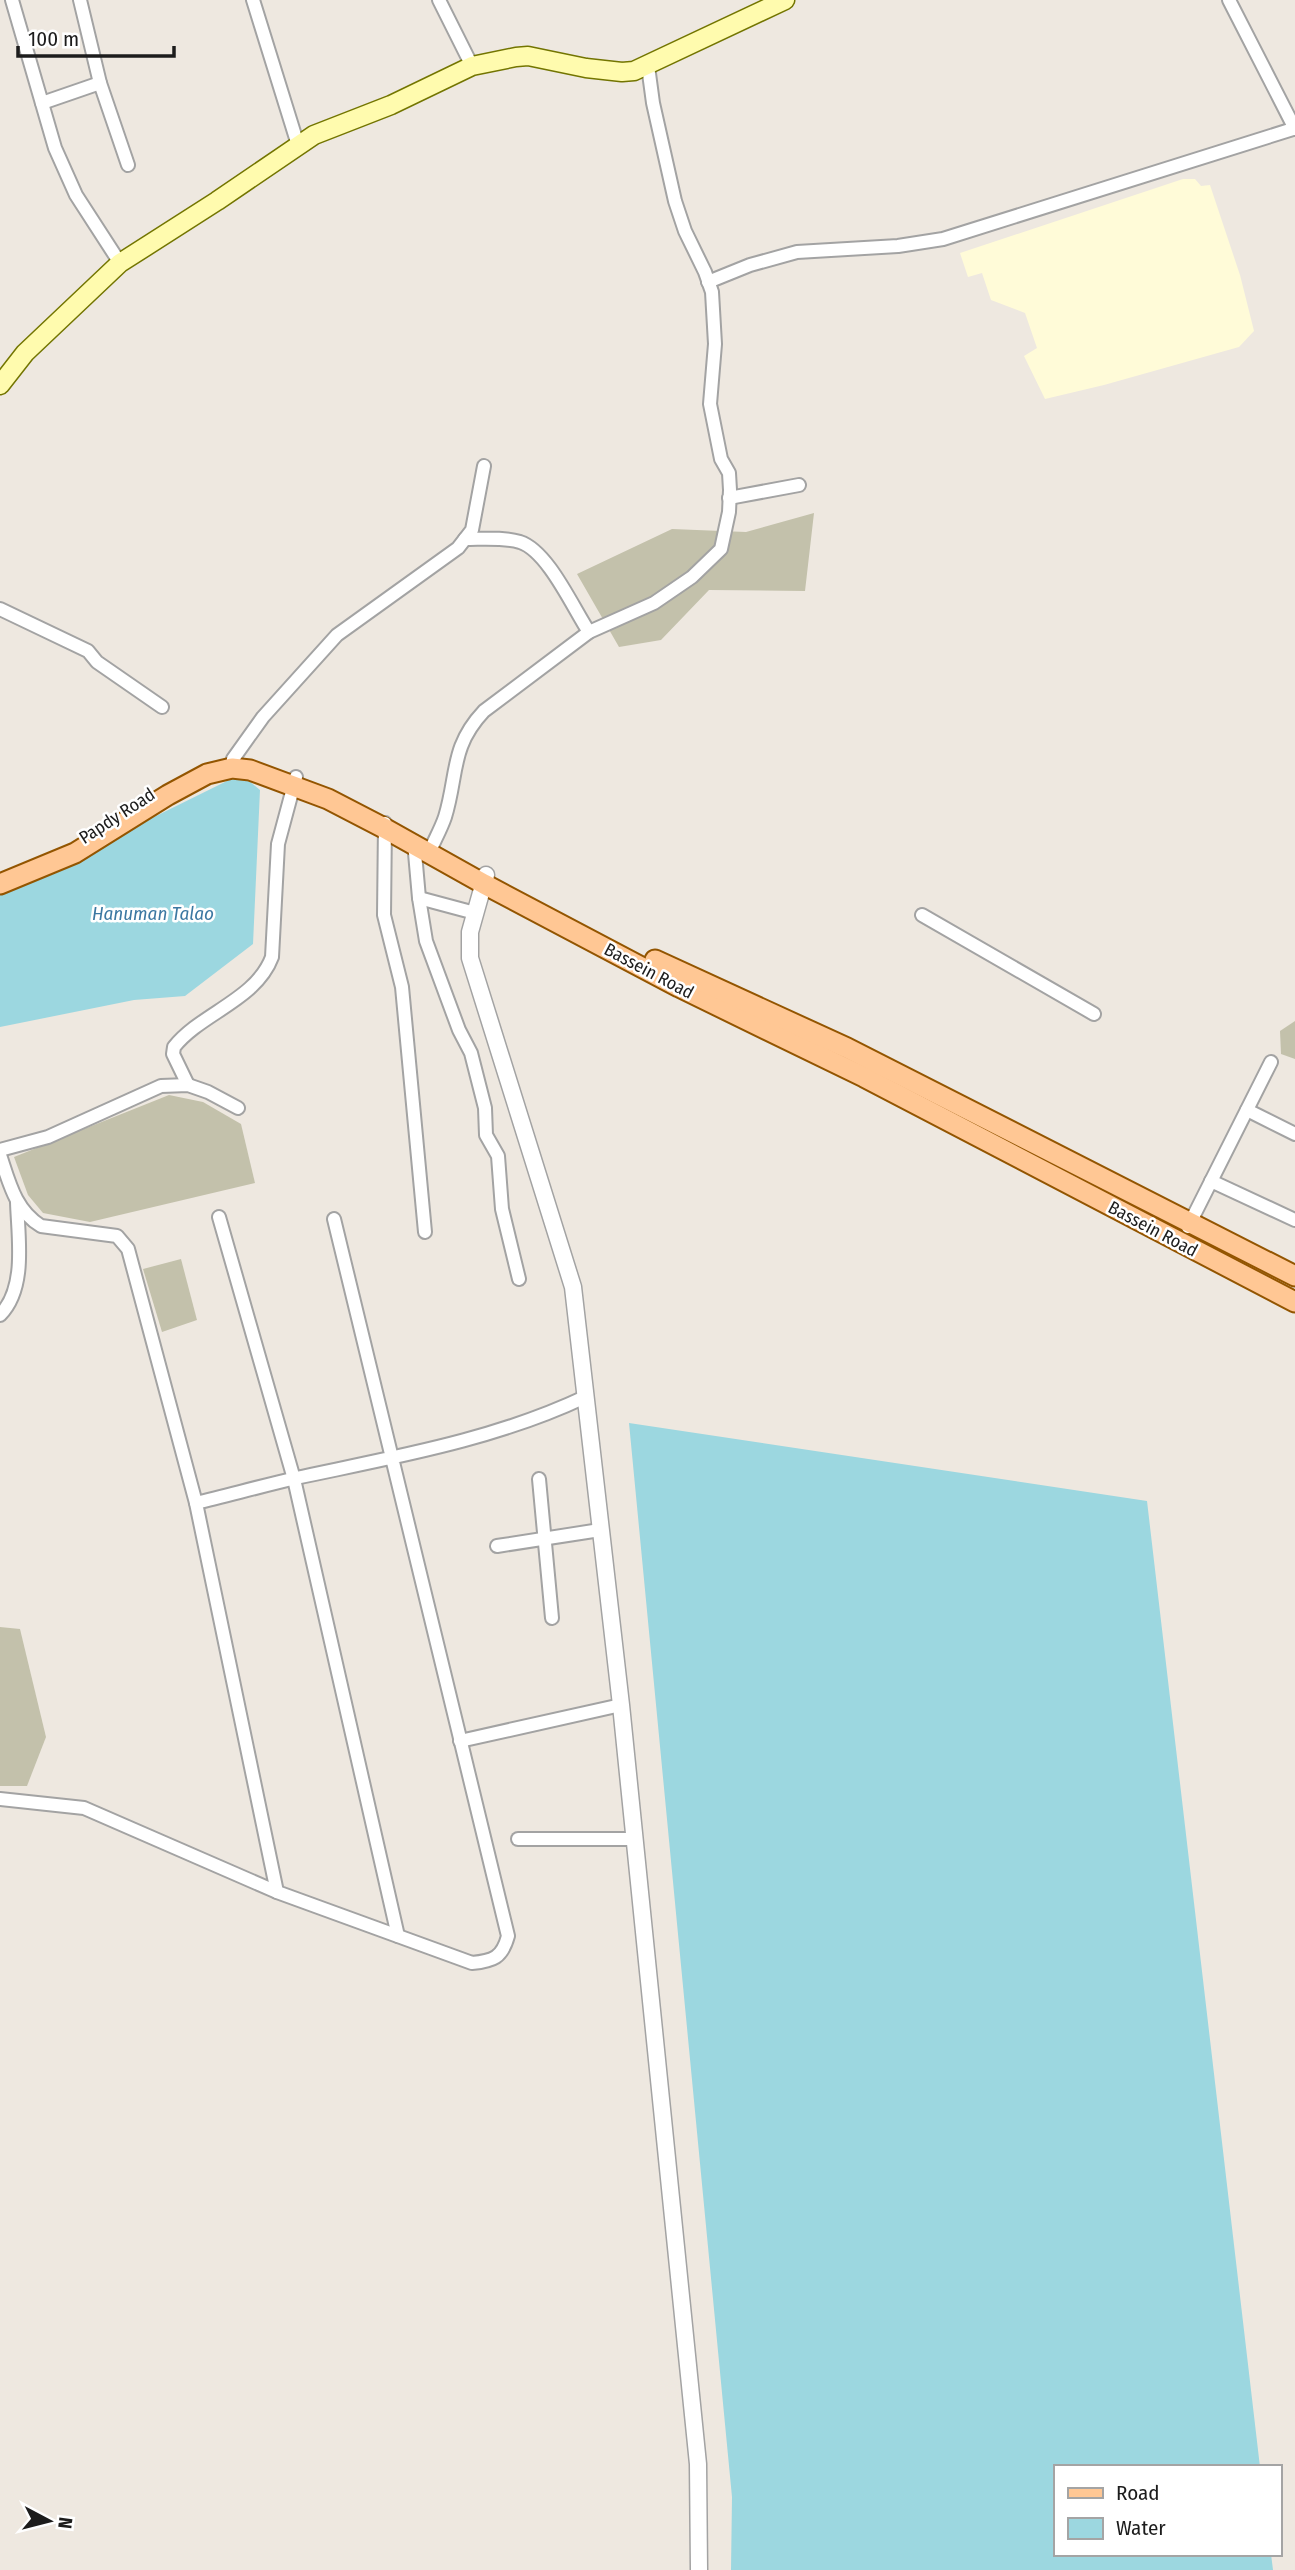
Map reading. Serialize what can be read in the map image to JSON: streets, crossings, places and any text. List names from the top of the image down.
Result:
{
  "streets": {
    "main road": ["Papdy Road", "Bassein Road"]
  },
  "crossings": [
    ["Papdy Road", "Bassein Road"]
  ],
  "water": ["Hanuman Talao"],
  "legend": ["Road", "Water"],
  "scale_bar": "100 m",
  "north": "right"
}
